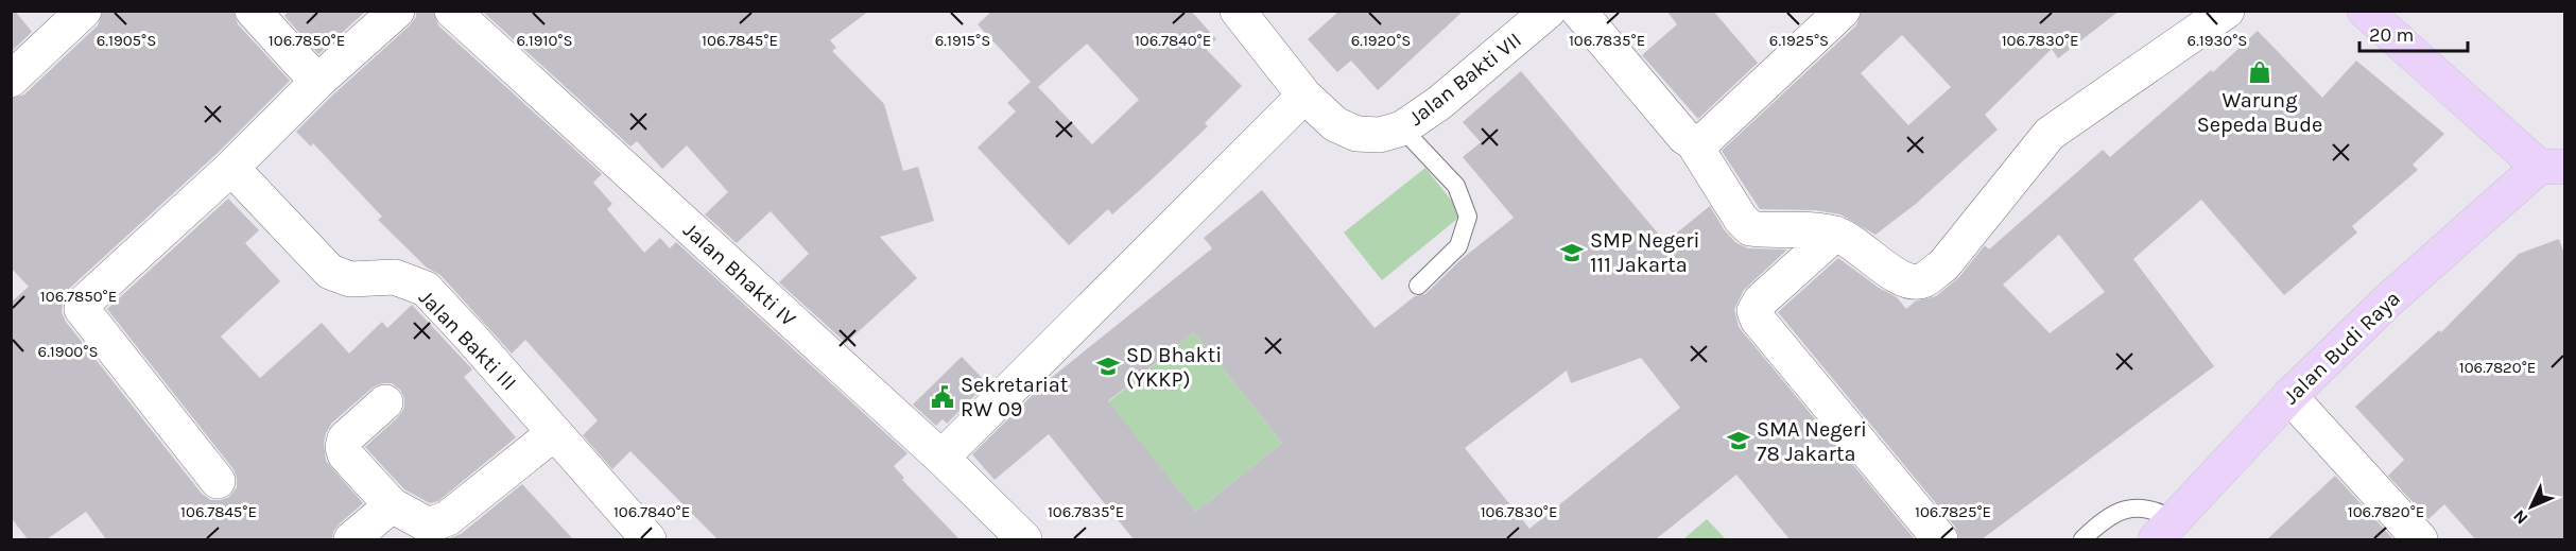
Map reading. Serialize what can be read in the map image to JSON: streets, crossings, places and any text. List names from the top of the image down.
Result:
{
  "streets": {
    "main road": ["Jalan Budi Raya"],
    "street": ["Jalan Bakti VII", "Jalan Bhakti IV", "Jalan Bakti III"]
  },
  "places": {
    "shop": ["Warung Sepeda Bude"],
    "school or university": ["SMP Negeri 111 Jakarta", "SD Bhakti (YKKP)", "SMA Negeri 78 Jakarta"],
    "public building": ["Sekretariat RW 09"]
  },
  "scale_bar": "20 m",
  "north": "bottom left",
  "coordinates": [
    "106.7850°E",
    "106.7845°E",
    "106.7840°E",
    "106.7835°E",
    "106.7830°E",
    "6.1905°S",
    "6.1910°S",
    "6.1915°S",
    "6.1920°S",
    "6.1925°S",
    "6.1930°S",
    "6.1900°S",
    "106.7820°E",
    "106.7825°E"
  ]
}
